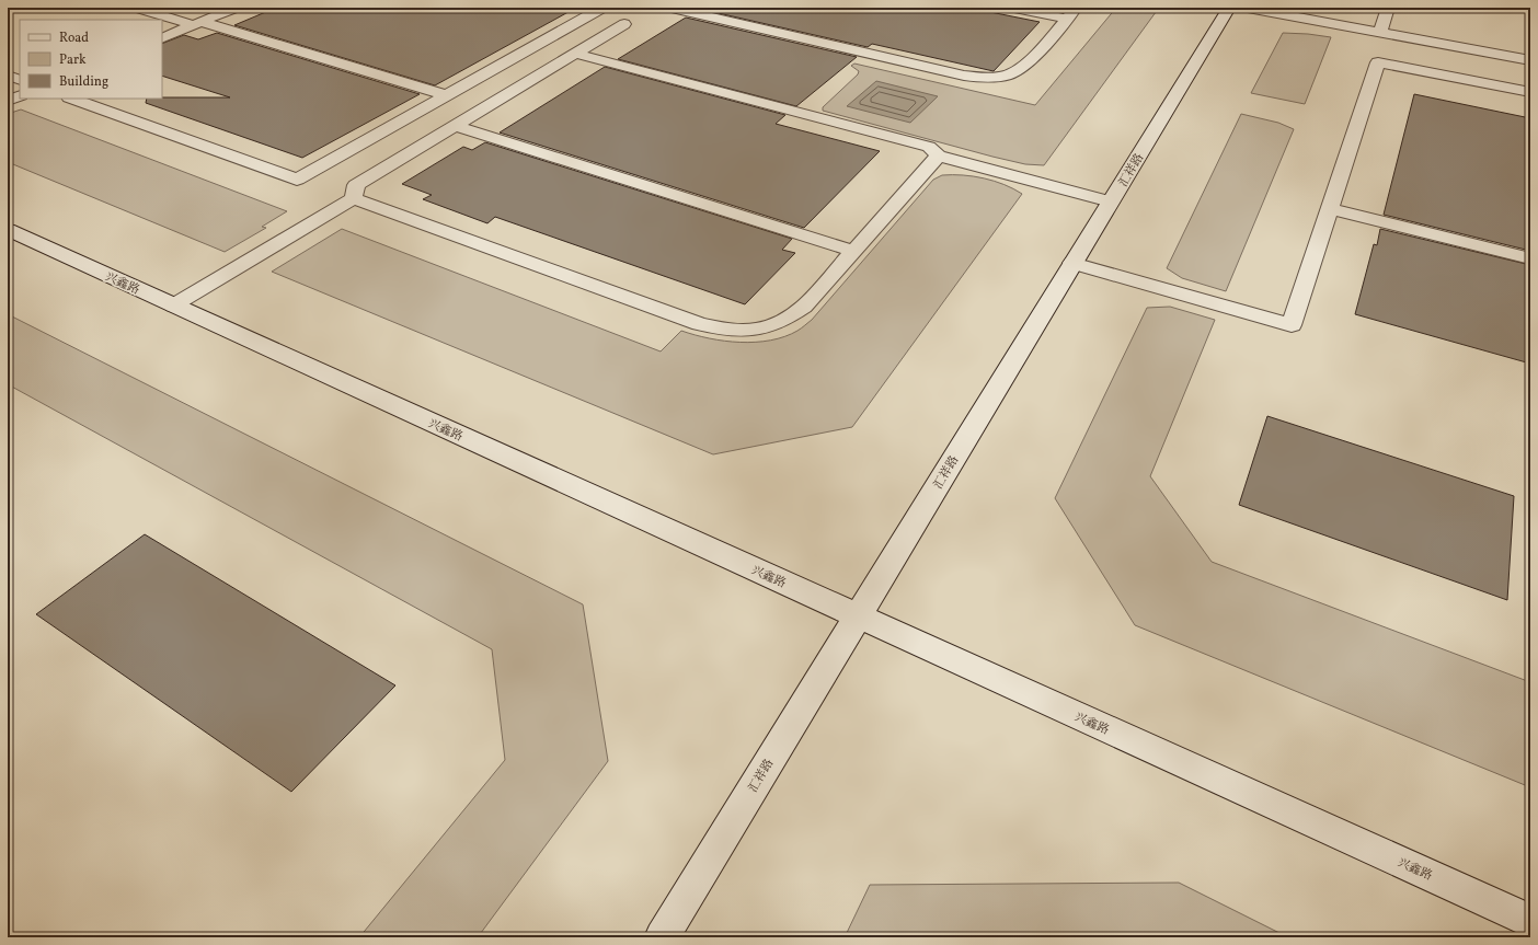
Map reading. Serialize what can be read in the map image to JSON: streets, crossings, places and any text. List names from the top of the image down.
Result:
{
  "streets": {
    "main road": ["汇祥路", "兴鑫路"]
  },
  "crossings": [
    ["汇祥路", "兴鑫路"]
  ],
  "legend": ["Road", "Park", "Building"]
}
